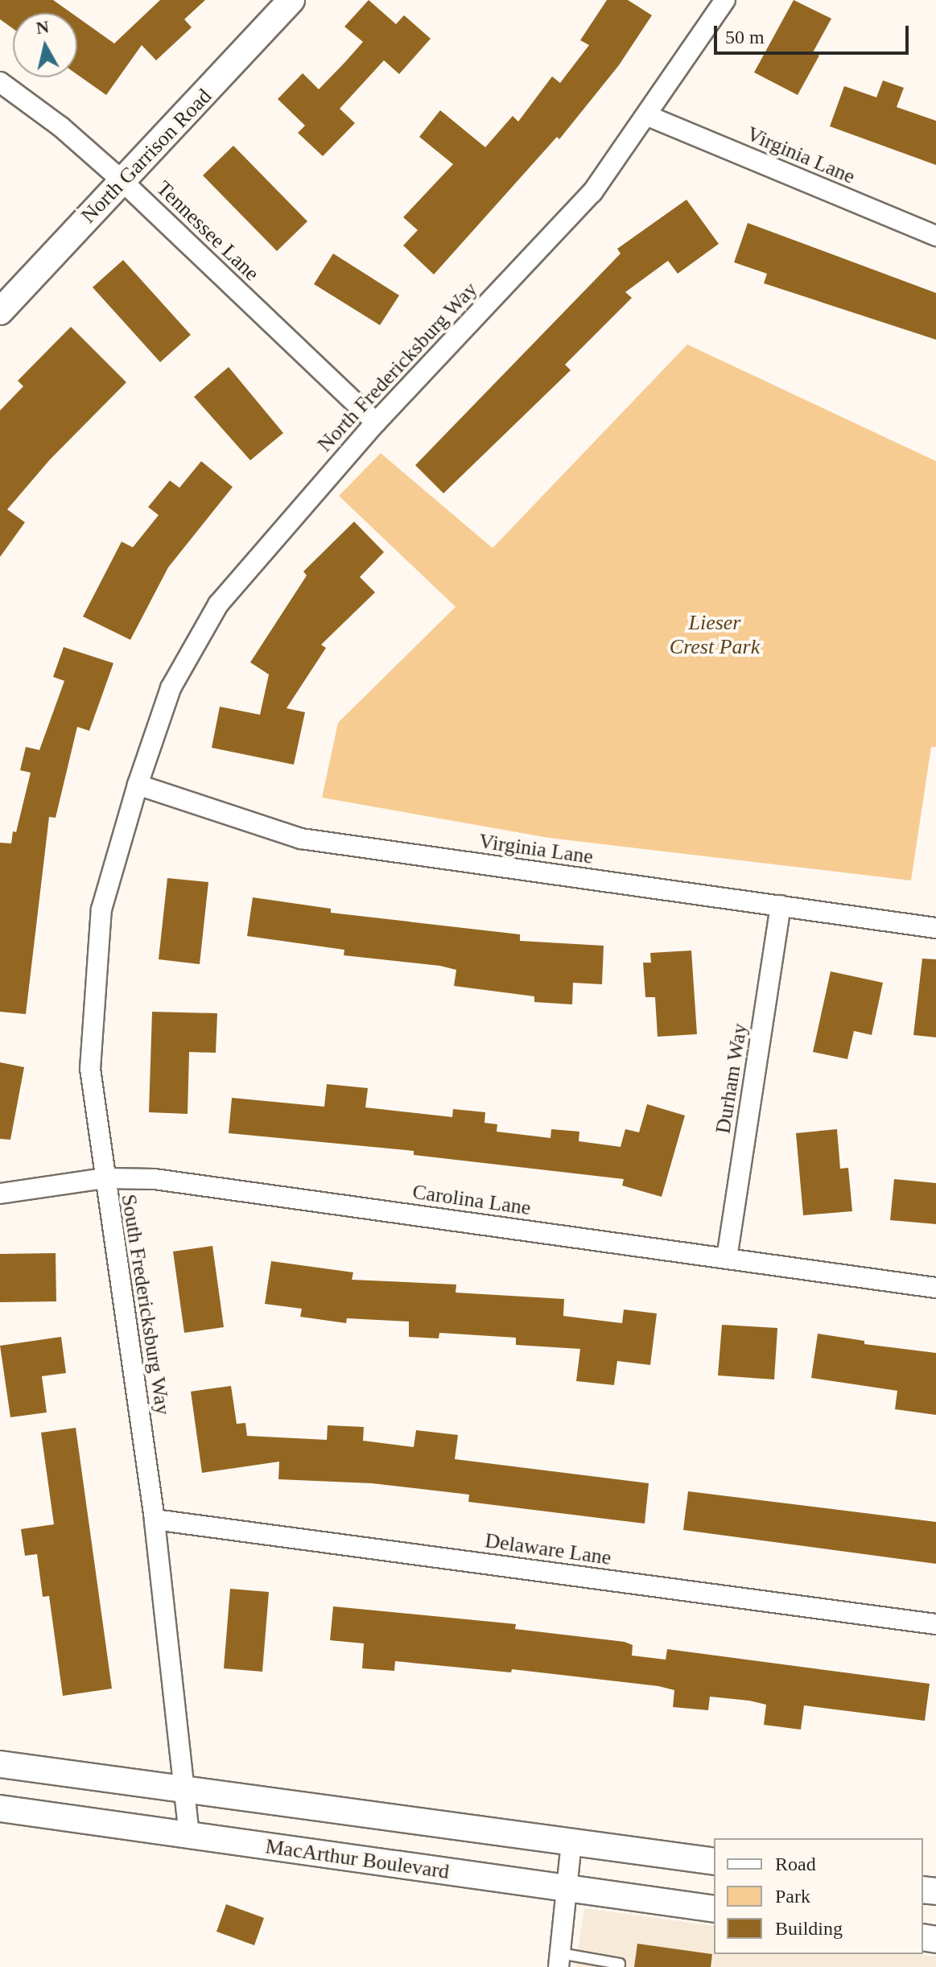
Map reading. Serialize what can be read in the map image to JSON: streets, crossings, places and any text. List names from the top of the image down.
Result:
{
  "streets": {
    "street": [
      "Virginia Lane",
      "North Garrison Road",
      "Tennessee Lane",
      "North Fredericksburg Way",
      "Durham Way",
      "Carolina Lane",
      "South Fredericksburg Way",
      "Delaware Lane",
      "MacArthur Boulevard"
    ]
  },
  "crossings": [
    ["Virginia Lane", "North Fredericksburg Way"],
    ["Virginia Lane", "Durham Way"],
    ["Virginia Lane", "South Fredericksburg Way"],
    ["North Garrison Road", "Tennessee Lane"],
    ["Tennessee Lane", "North Fredericksburg Way"],
    ["North Fredericksburg Way", "South Fredericksburg Way"],
    ["Durham Way", "Carolina Lane"],
    ["Carolina Lane", "South Fredericksburg Way"],
    ["South Fredericksburg Way", "Delaware Lane"],
    ["South Fredericksburg Way", "MacArthur Boulevard"]
  ],
  "parks": ["Lieser Crest Park"],
  "legend": ["Road", "Park", "Building"],
  "scale_bar": "50 m",
  "north": "top"
}
